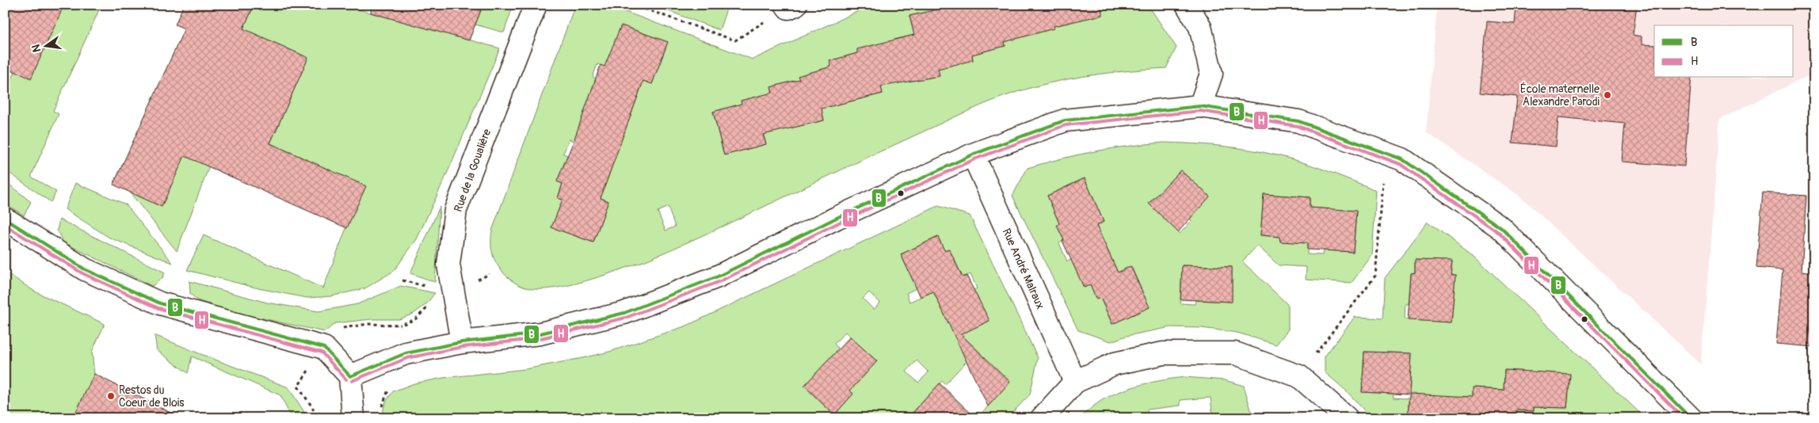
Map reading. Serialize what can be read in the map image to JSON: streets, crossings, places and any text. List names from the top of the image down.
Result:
{
  "streets": {
    "street": ["Rue de la Goualière", "Rue André Malraux"]
  },
  "places": ["École maternelle Alexandre Parodi", "Restos du Coeur de Blois"],
  "lines": ["transit line B", "transit line H"],
  "legend": ["B", "H"],
  "north": "left"
}
